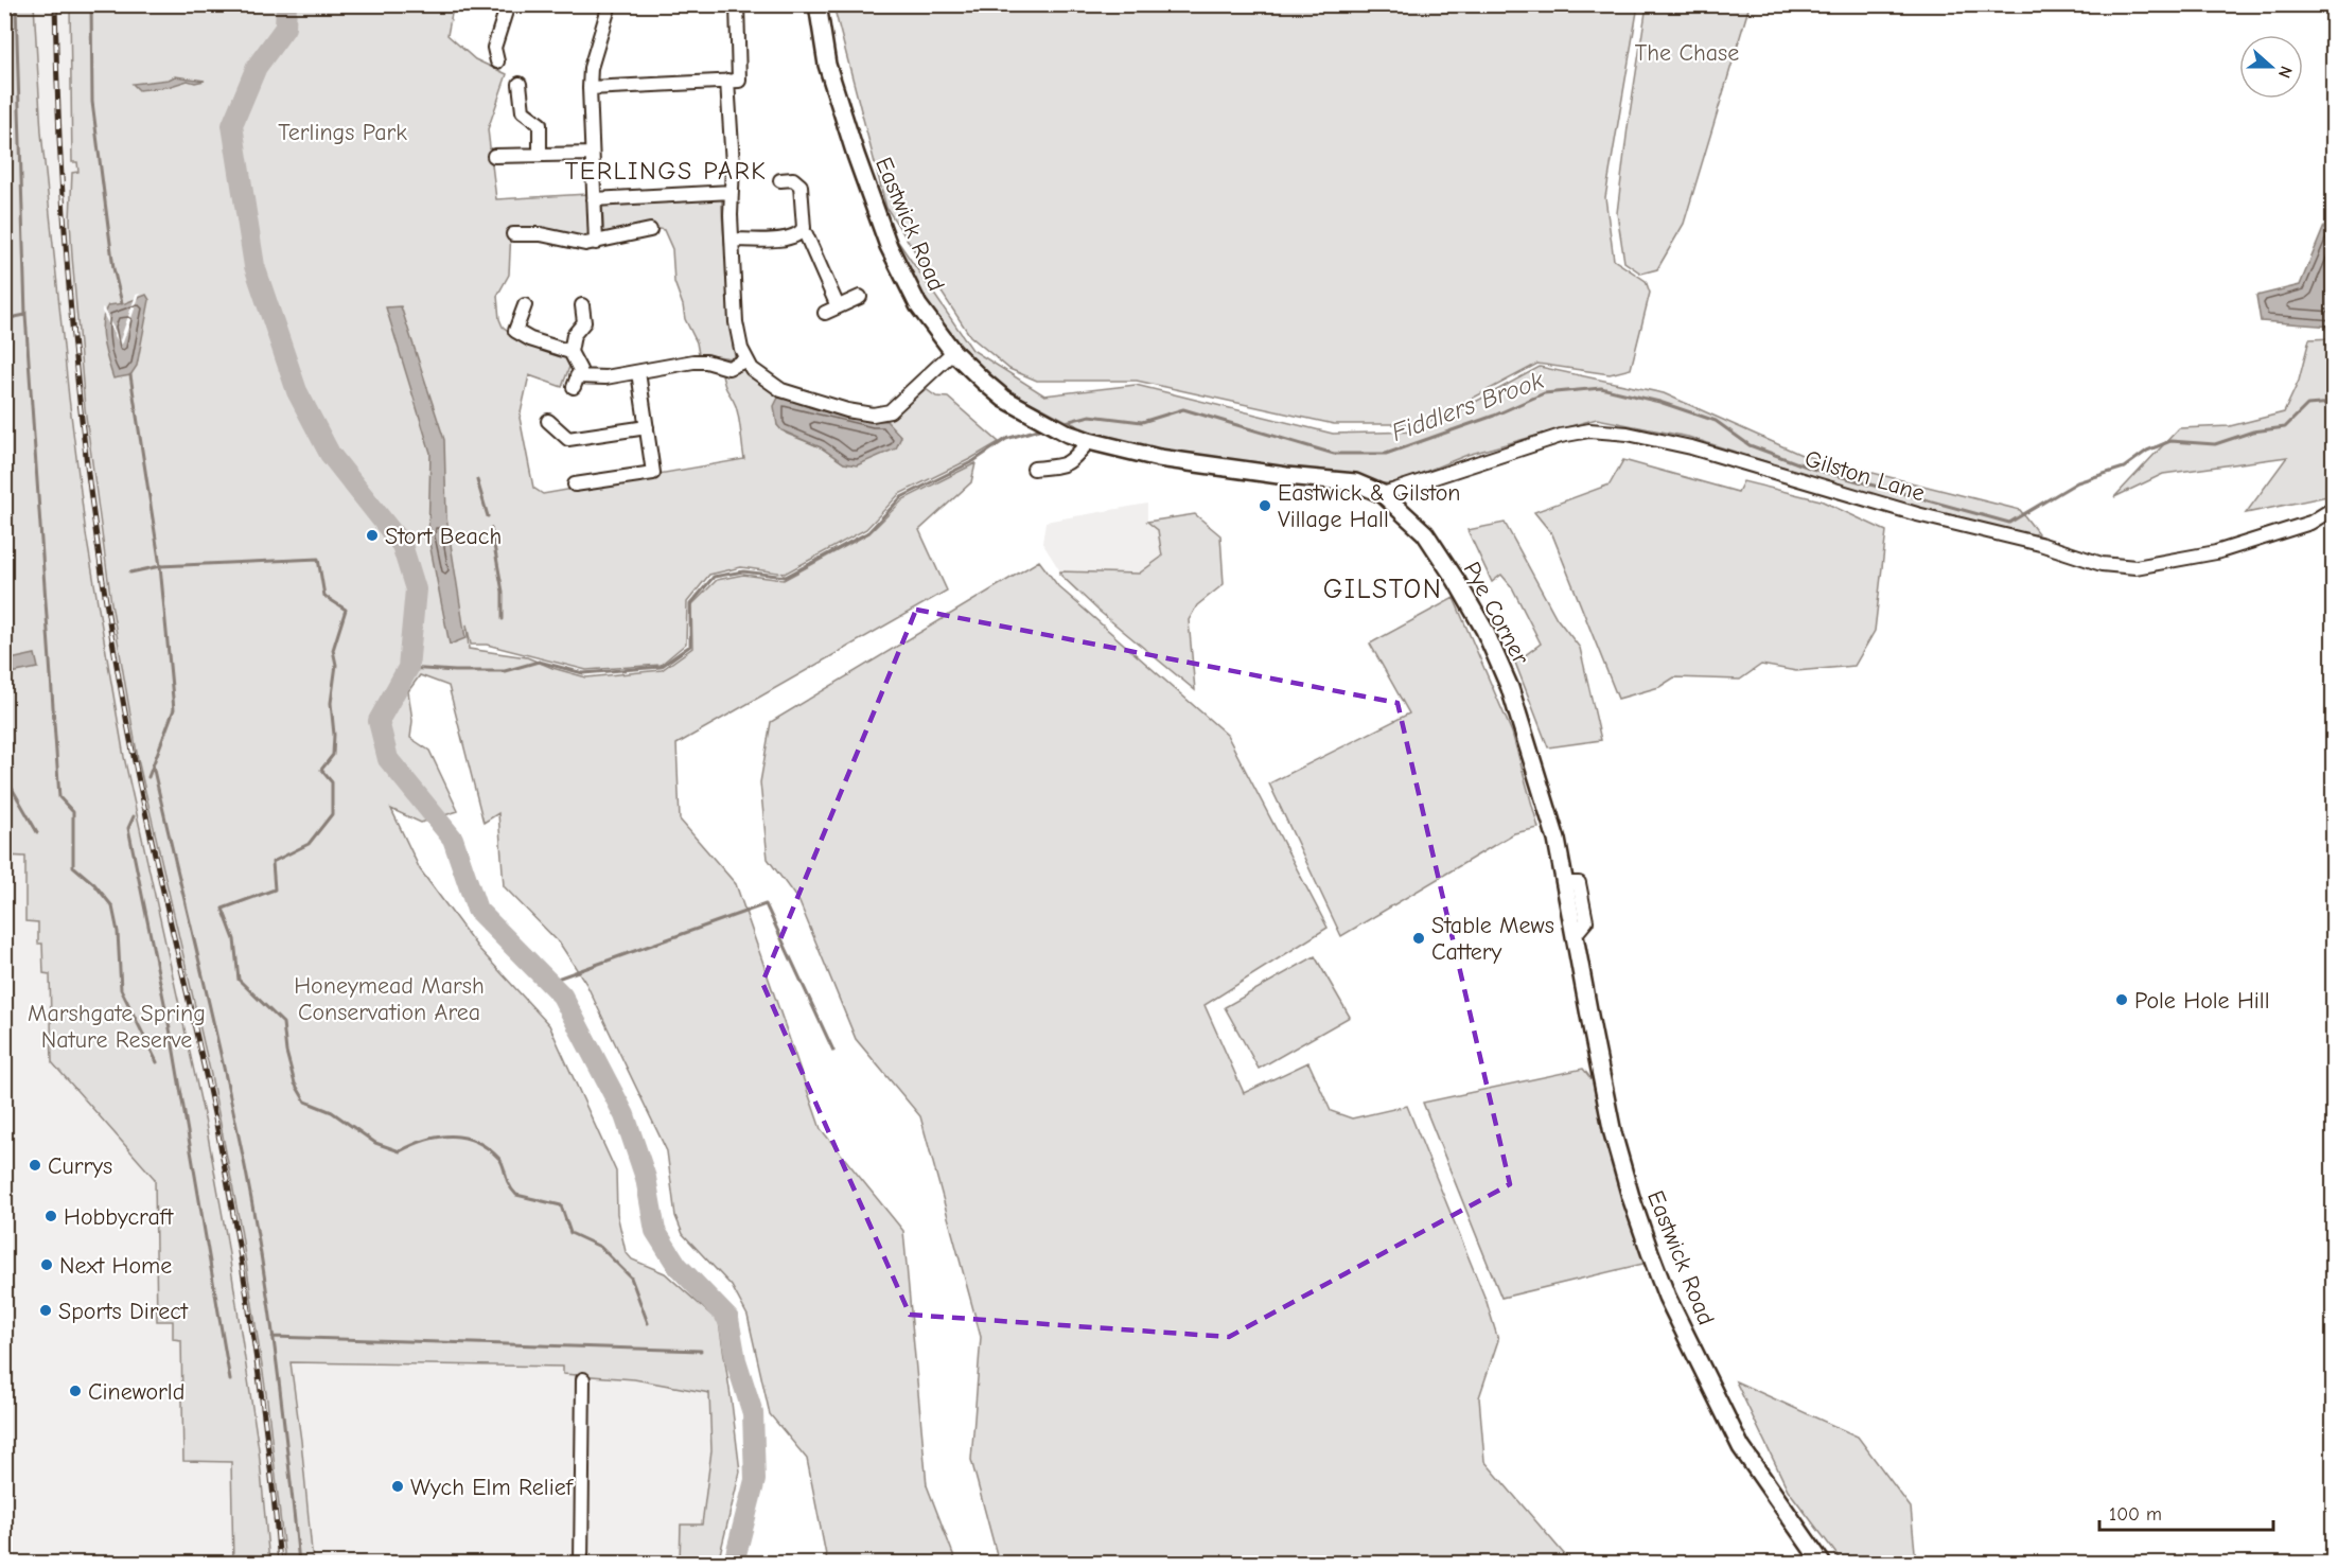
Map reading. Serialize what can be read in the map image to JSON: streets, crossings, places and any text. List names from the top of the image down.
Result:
{
  "streets": {
    "street": ["Eastwick Road", "Gilston Lane", "Pye Corner"]
  },
  "crossings": [
    ["Eastwick Road", "Pye Corner"],
    ["Gilston Lane", "Pye Corner"]
  ],
  "districts": ["TERLINGS PARK", "GILSTON"],
  "water": ["Fiddlers Brook"],
  "parks": [
    "The Chase",
    "Terlings Park",
    "Honeymead Marsh Conservation Area",
    "Marshgate Spring Nature Reserve"
  ],
  "places": [
    "Eastwick & Gilston Village Hall",
    "Stort Beach",
    "Stable Mews Cattery",
    "Pole Hole Hill",
    "Currys",
    "Hobbycraft",
    "Next Home",
    "Sports Direct",
    "Cineworld",
    "Wych Elm Relief"
  ],
  "scale_bar": "100 m",
  "north": "right"
}
